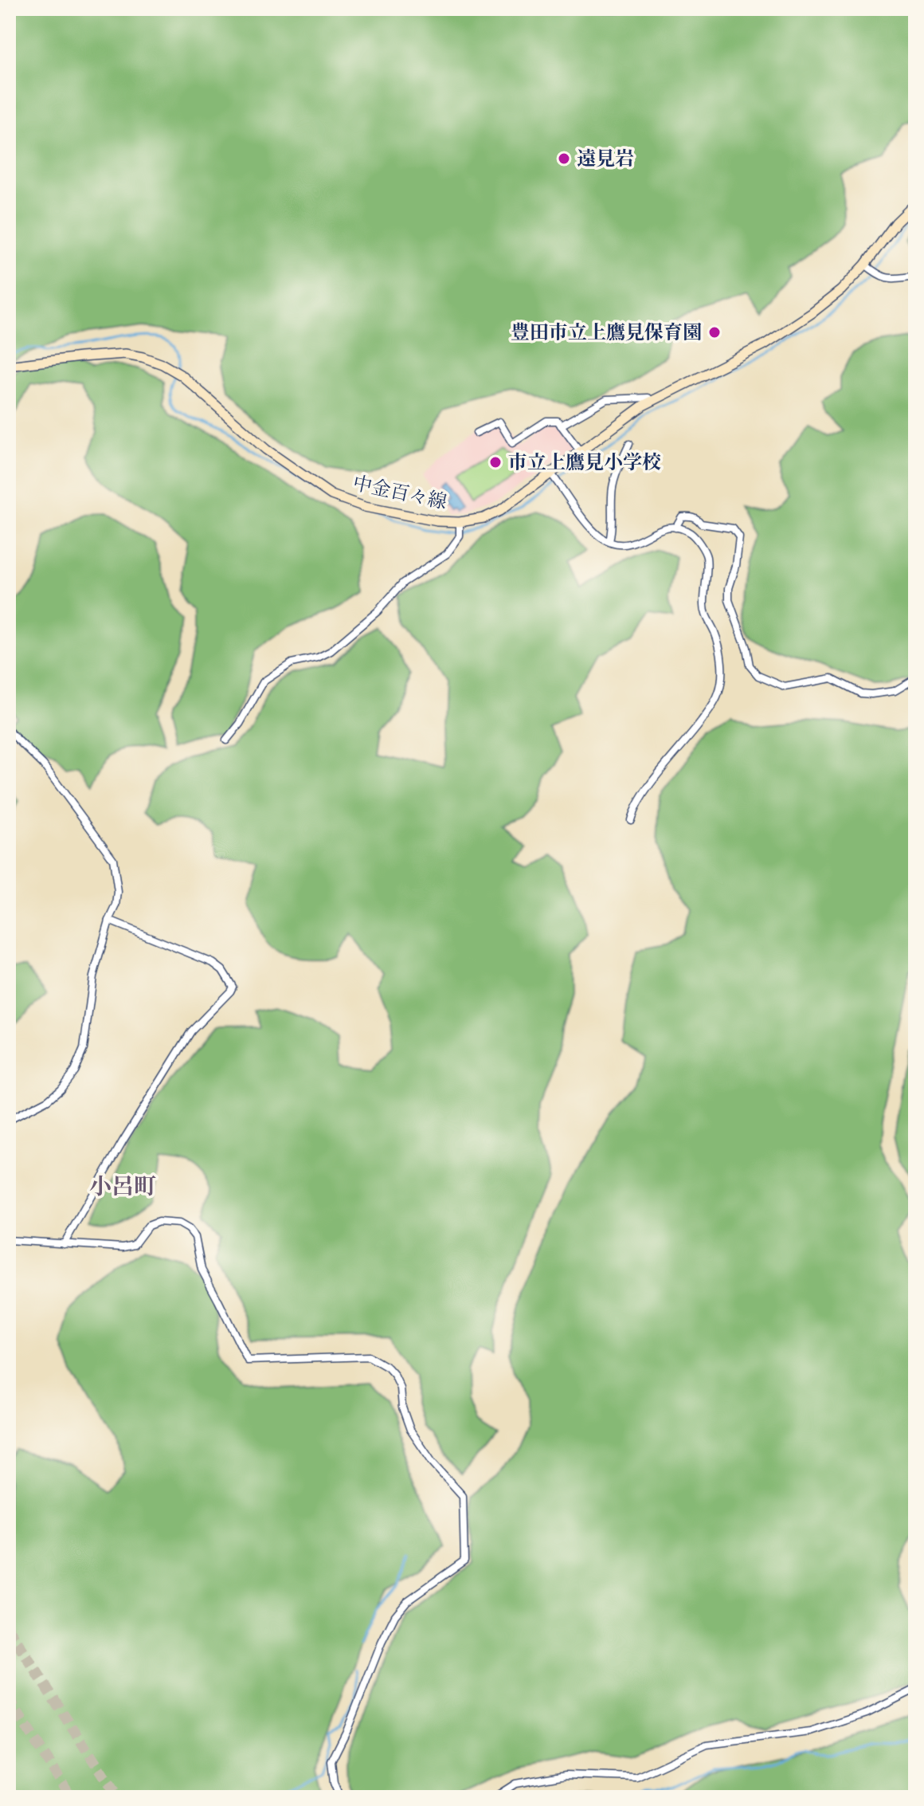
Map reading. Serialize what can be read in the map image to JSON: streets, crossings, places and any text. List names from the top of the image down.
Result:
{
  "streets": {
    "main road": ["中金百々線"]
  },
  "districts": ["小呂町"],
  "places": ["遠見岩", "豊田市立上鷹見保育園", "市立上鷹見小学校"]
}
